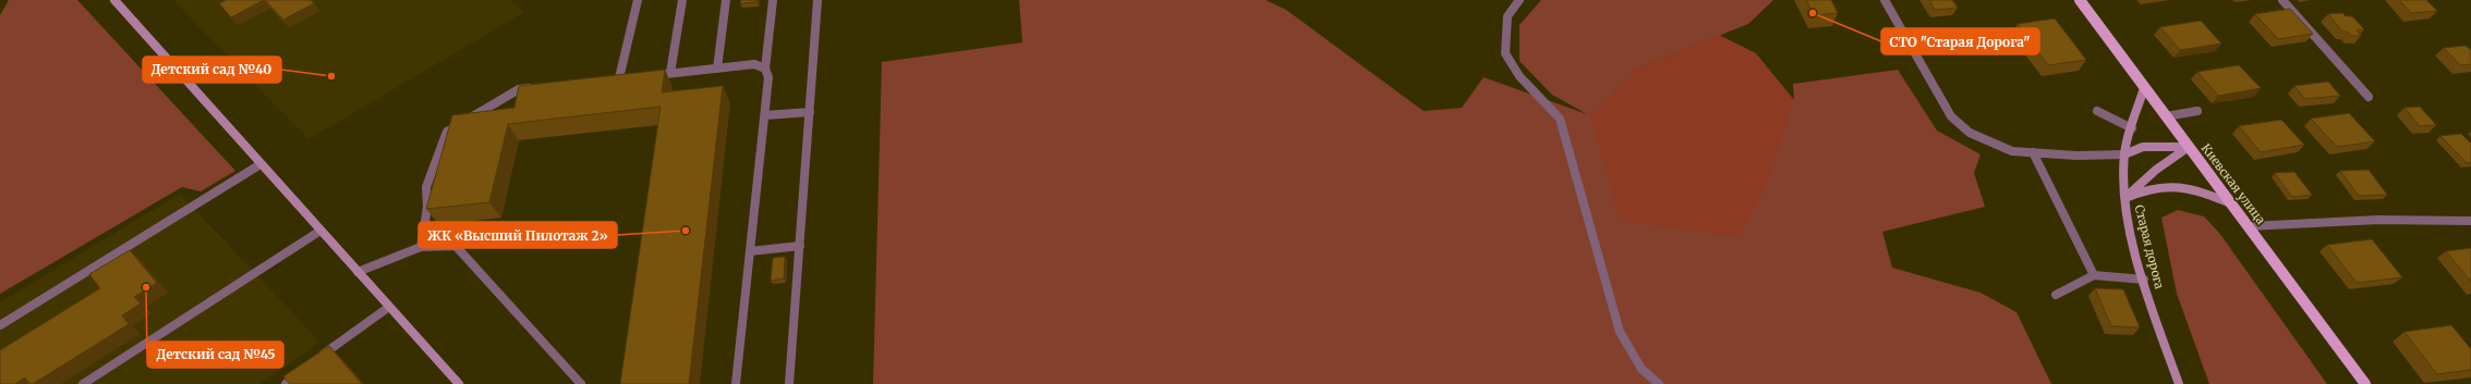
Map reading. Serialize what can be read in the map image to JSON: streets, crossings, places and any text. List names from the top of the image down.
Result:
{
  "streets": {
    "main road": ["Киевская улица"],
    "street": ["Старая дорога"]
  },
  "crossings": [
    ["Киевская улица", "Старая дорога"]
  ],
  "places": [
    "СТО \"Старая Дорога\"",
    "Детский сад №40",
    "ЖК «Высший Пилотаж 2»",
    "Детский сад №45"
  ]
}
